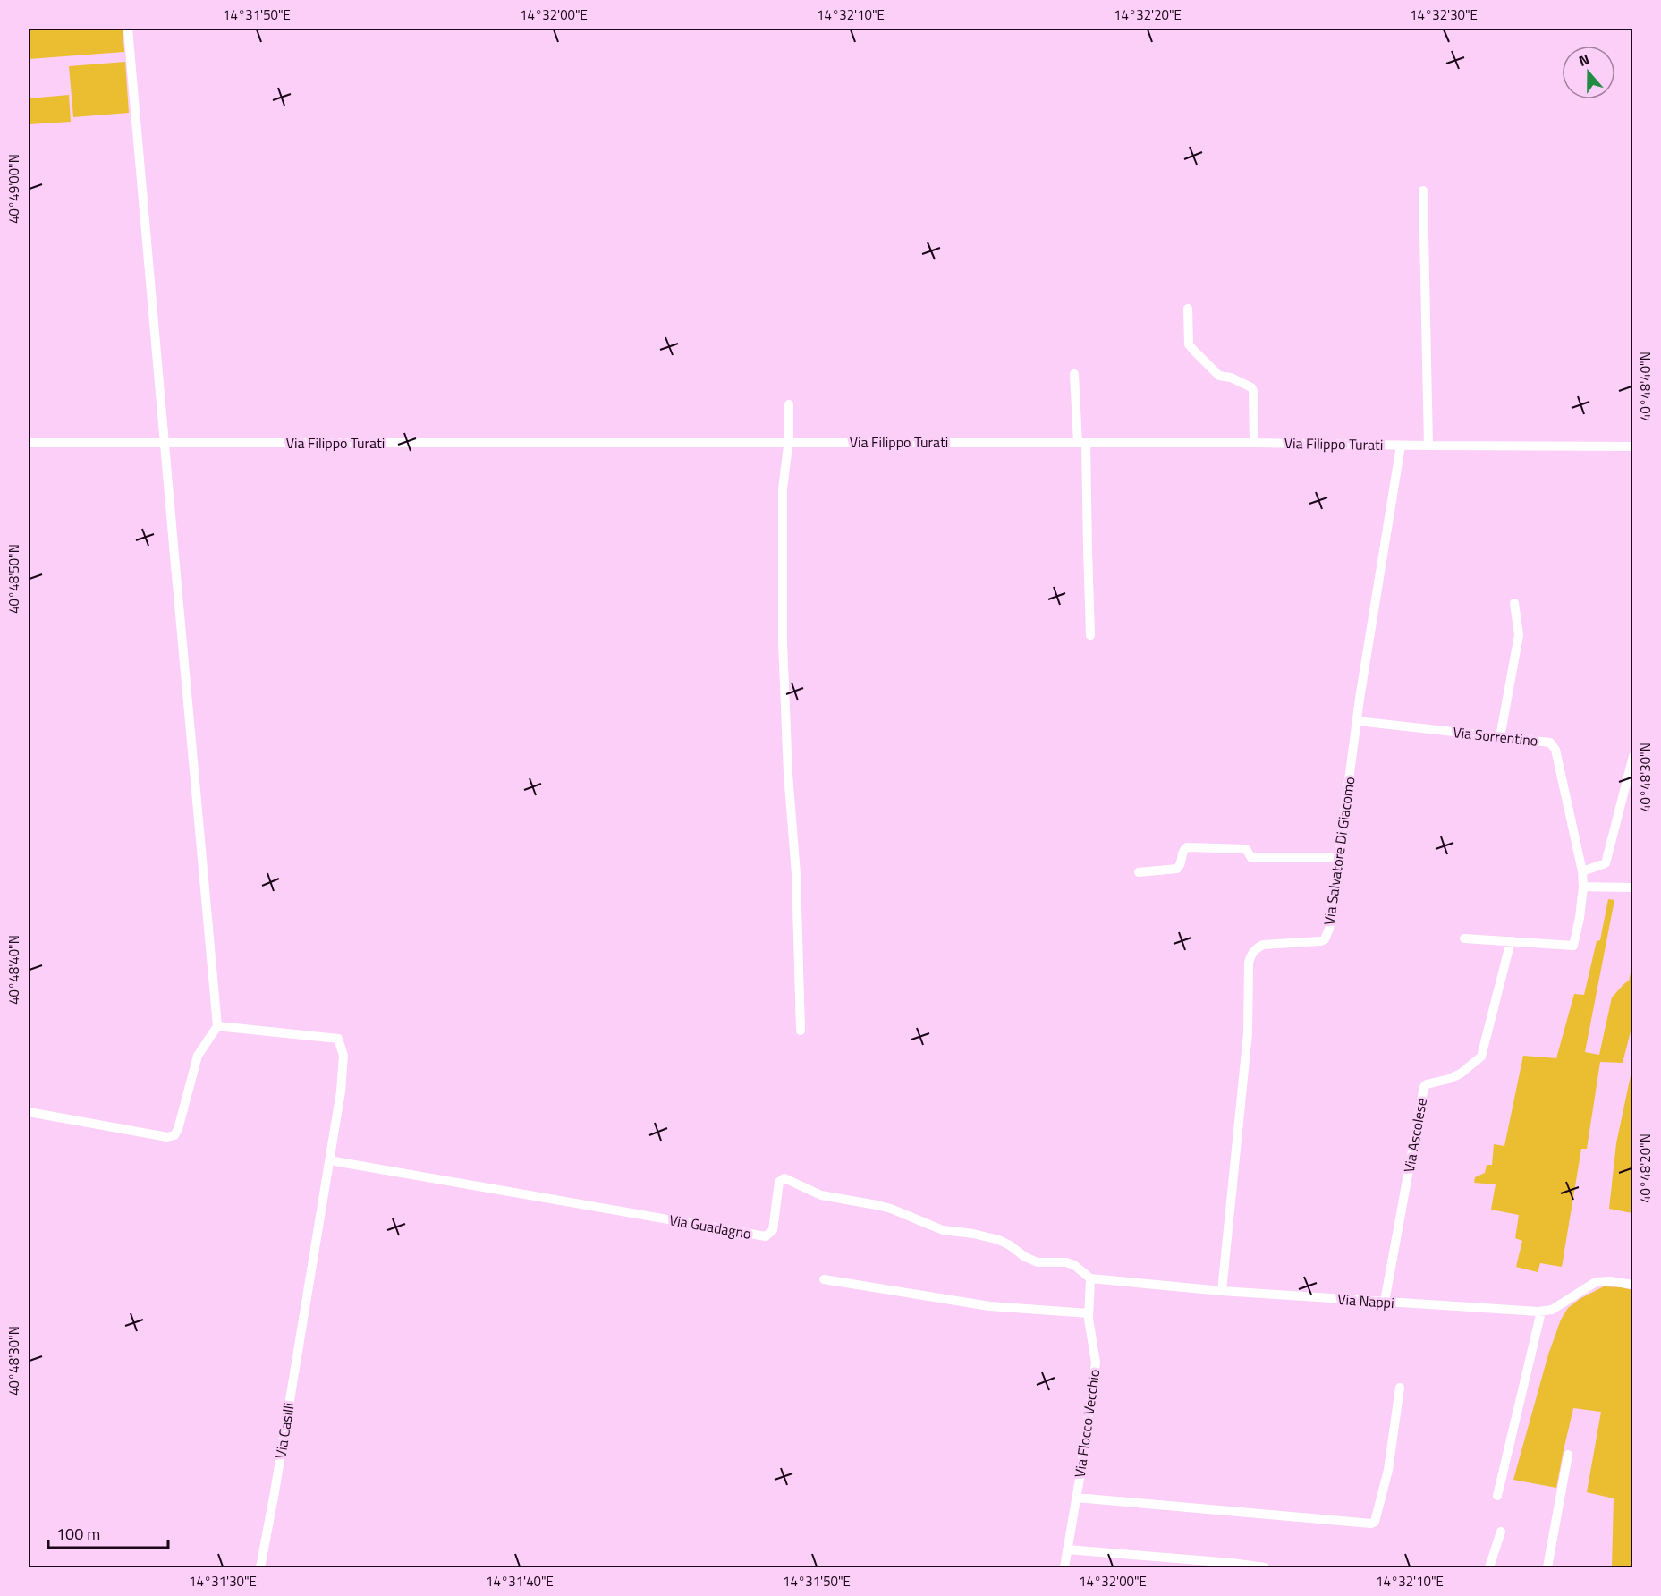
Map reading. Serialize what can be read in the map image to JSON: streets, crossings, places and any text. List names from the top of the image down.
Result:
{
  "streets": {
    "street": [
      "Via Filippo Turati",
      "Via Sorrentino",
      "Via Salvatore Di Giacomo",
      "Via Ascolese",
      "Via Guadagno",
      "Via Nappi",
      "Via Flocco Vecchio",
      "Via Casilli"
    ]
  },
  "crossings": [
    ["Via Filippo Turati", "Via Salvatore Di Giacomo"],
    ["Via Sorrentino", "Via Salvatore Di Giacomo"],
    ["Via Sorrentino", "Via Ascolese"],
    ["Via Salvatore Di Giacomo", "Via Nappi"],
    ["Via Ascolese", "Via Nappi"],
    ["Via Guadagno", "Via Nappi"],
    ["Via Guadagno", "Via Flocco Vecchio"],
    ["Via Guadagno", "Via Casilli"],
    ["Via Nappi", "Via Flocco Vecchio"]
  ],
  "scale_bar": "100 m",
  "north": "top",
  "coordinates": [
    "14°31'50\"E",
    "14°32'00\"E",
    "14°32'10\"E",
    "14°32'20\"E",
    "14°32'30\"E",
    "40°49'00\"N",
    "40°48'40\"N",
    "40°48'50\"N",
    "40°48'30\"N",
    "40°48'20\"N",
    "14°31'30\"E",
    "14°31'40\"E"
  ]
}
